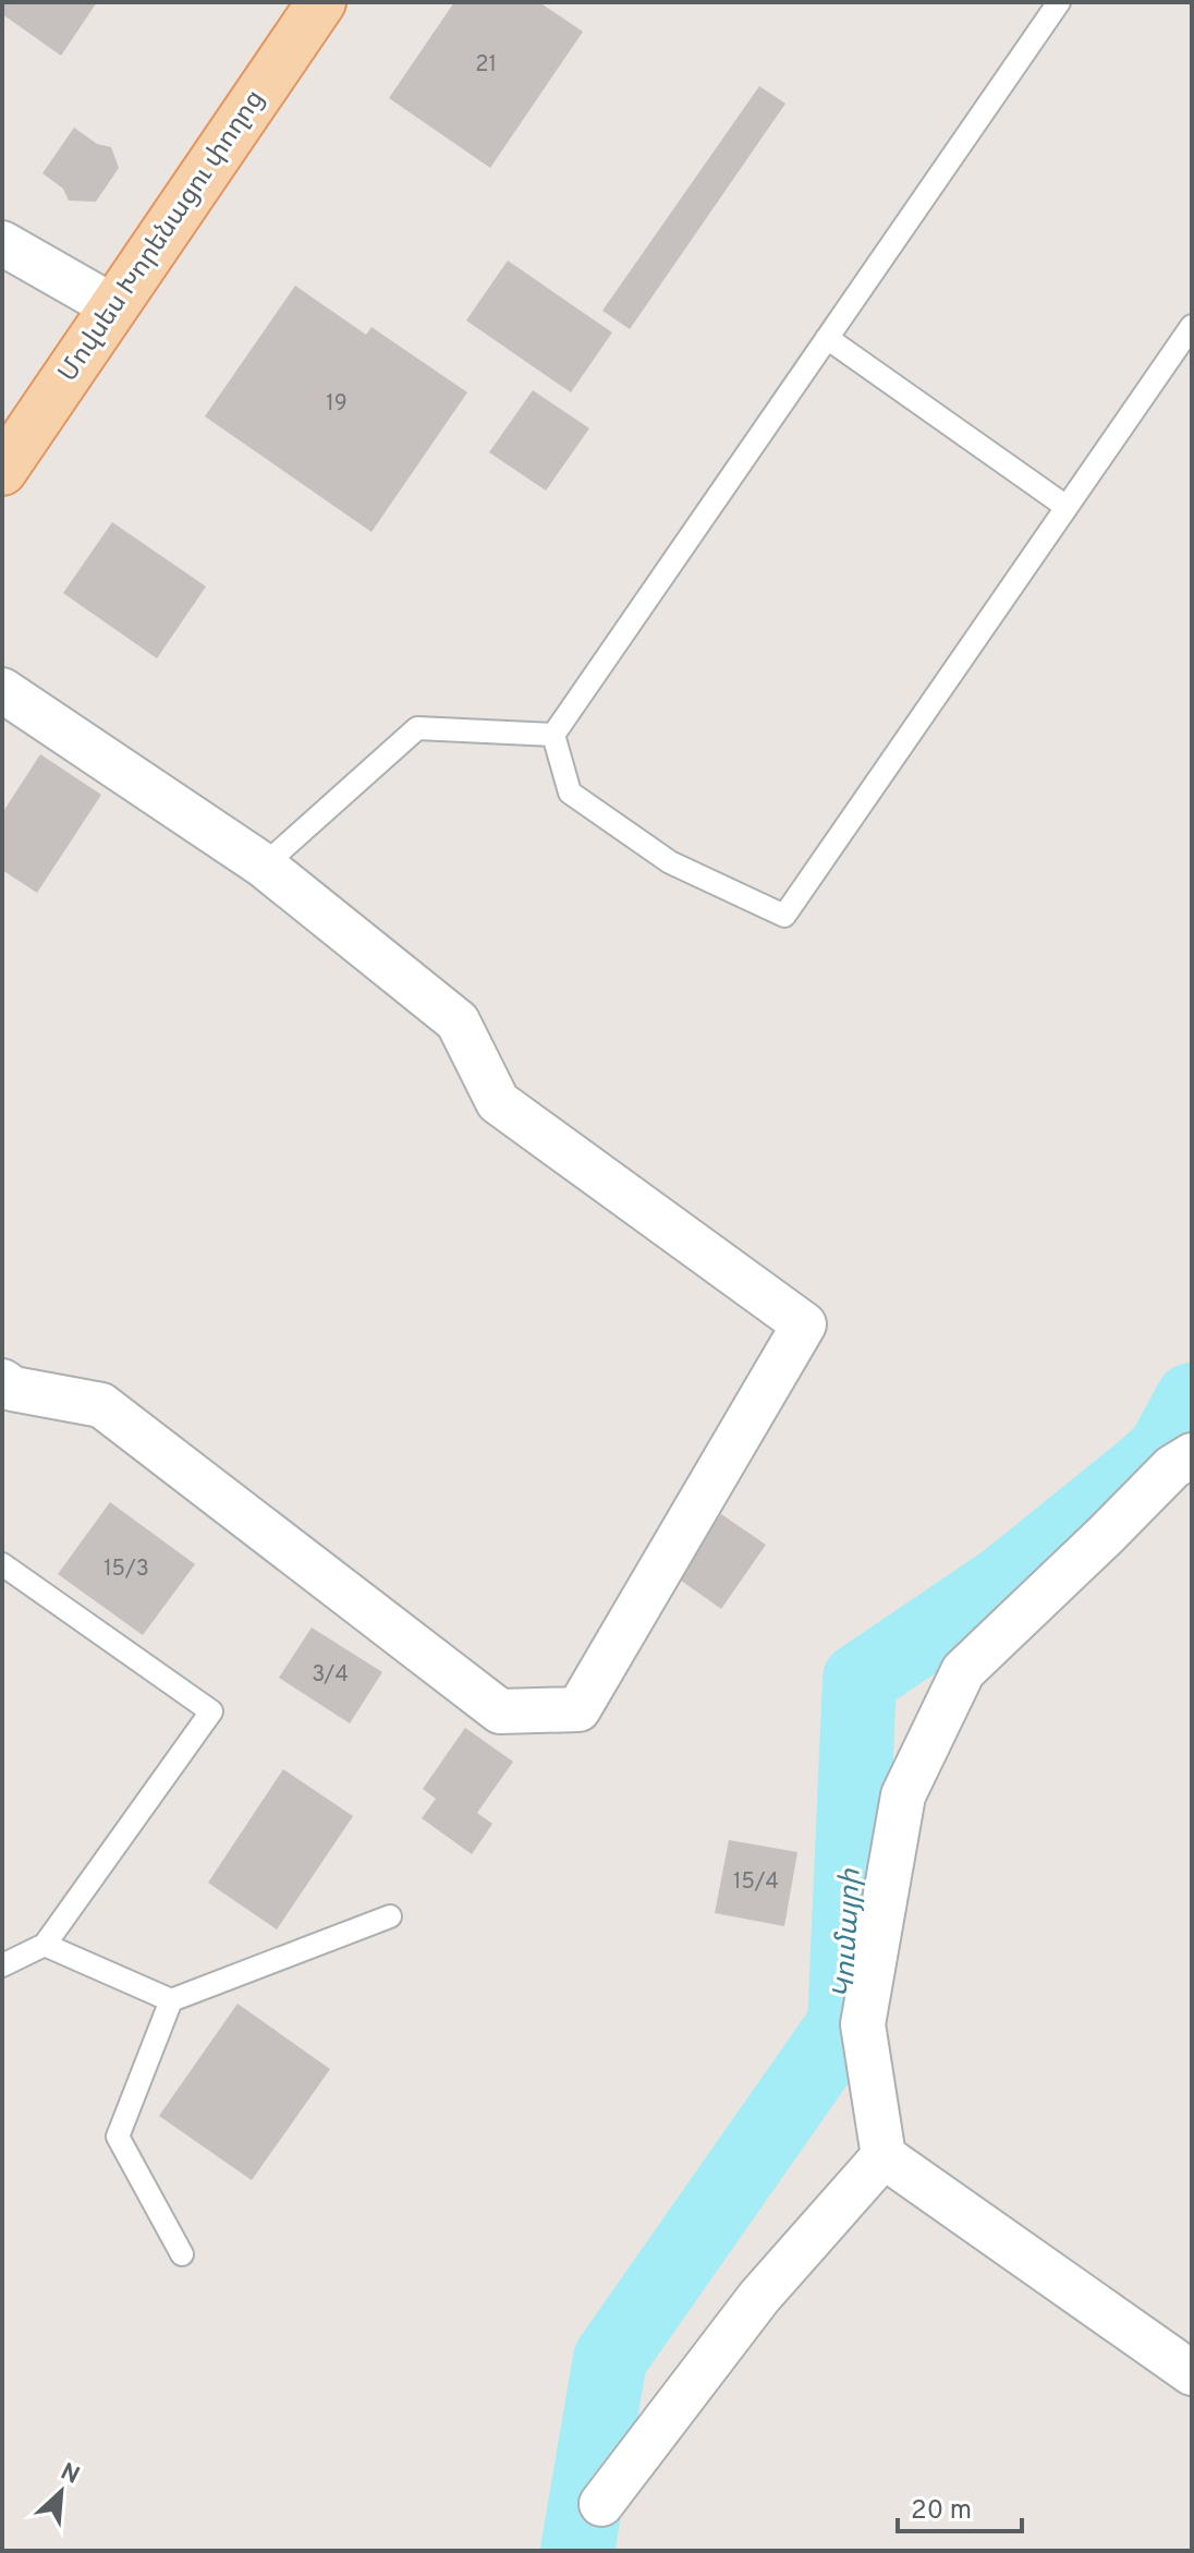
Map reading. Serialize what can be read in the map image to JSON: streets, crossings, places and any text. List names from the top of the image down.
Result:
{
  "streets": {
    "main road": ["Մովսես Խորենացու փողոց"]
  },
  "water": ["Կումայրի"],
  "house_numbers": [
    "21",
    "19",
    "15/3",
    "3/4",
    "15/4"
  ],
  "scale_bar": "20 m",
  "north": "top right"
}
